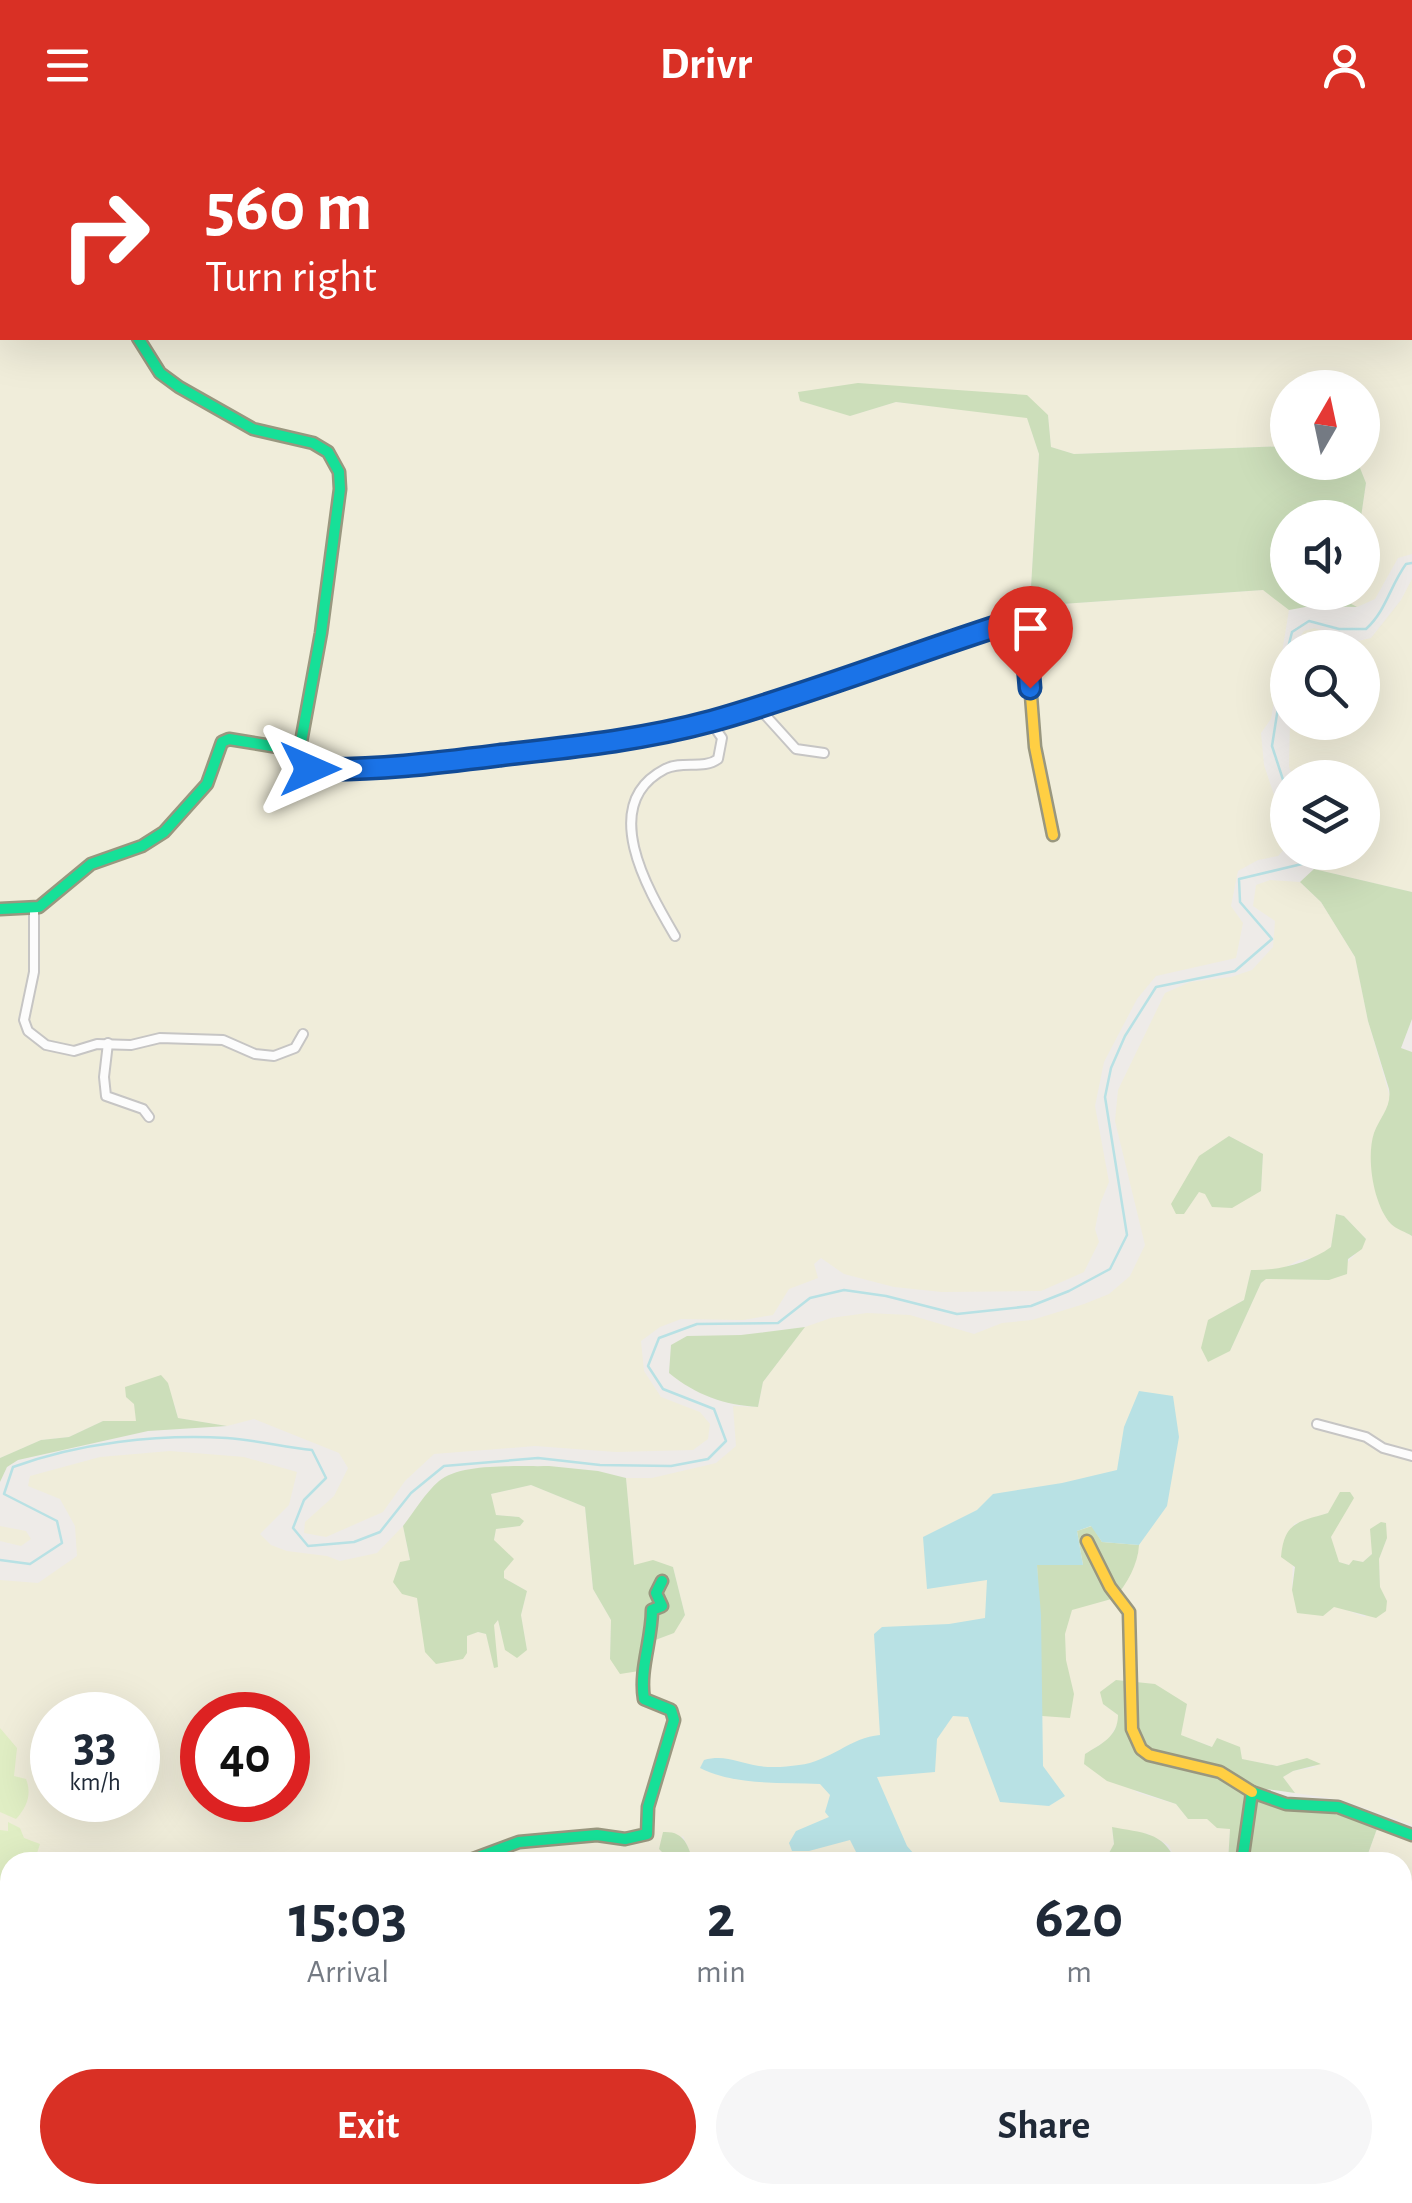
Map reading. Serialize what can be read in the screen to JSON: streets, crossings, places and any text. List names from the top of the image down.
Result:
{
  "north": "top",
  "page": {
    "header": "Drivr",
    "turn": ["560 m", "Turn right"],
    "speed": "33 km/h",
    "limit": "40",
    "eta": [
      "15:03",
      "Arrival",
      "2",
      "min",
      "620",
      "m"
    ],
    "buttons": ["Exit", "Share"]
  }
}
